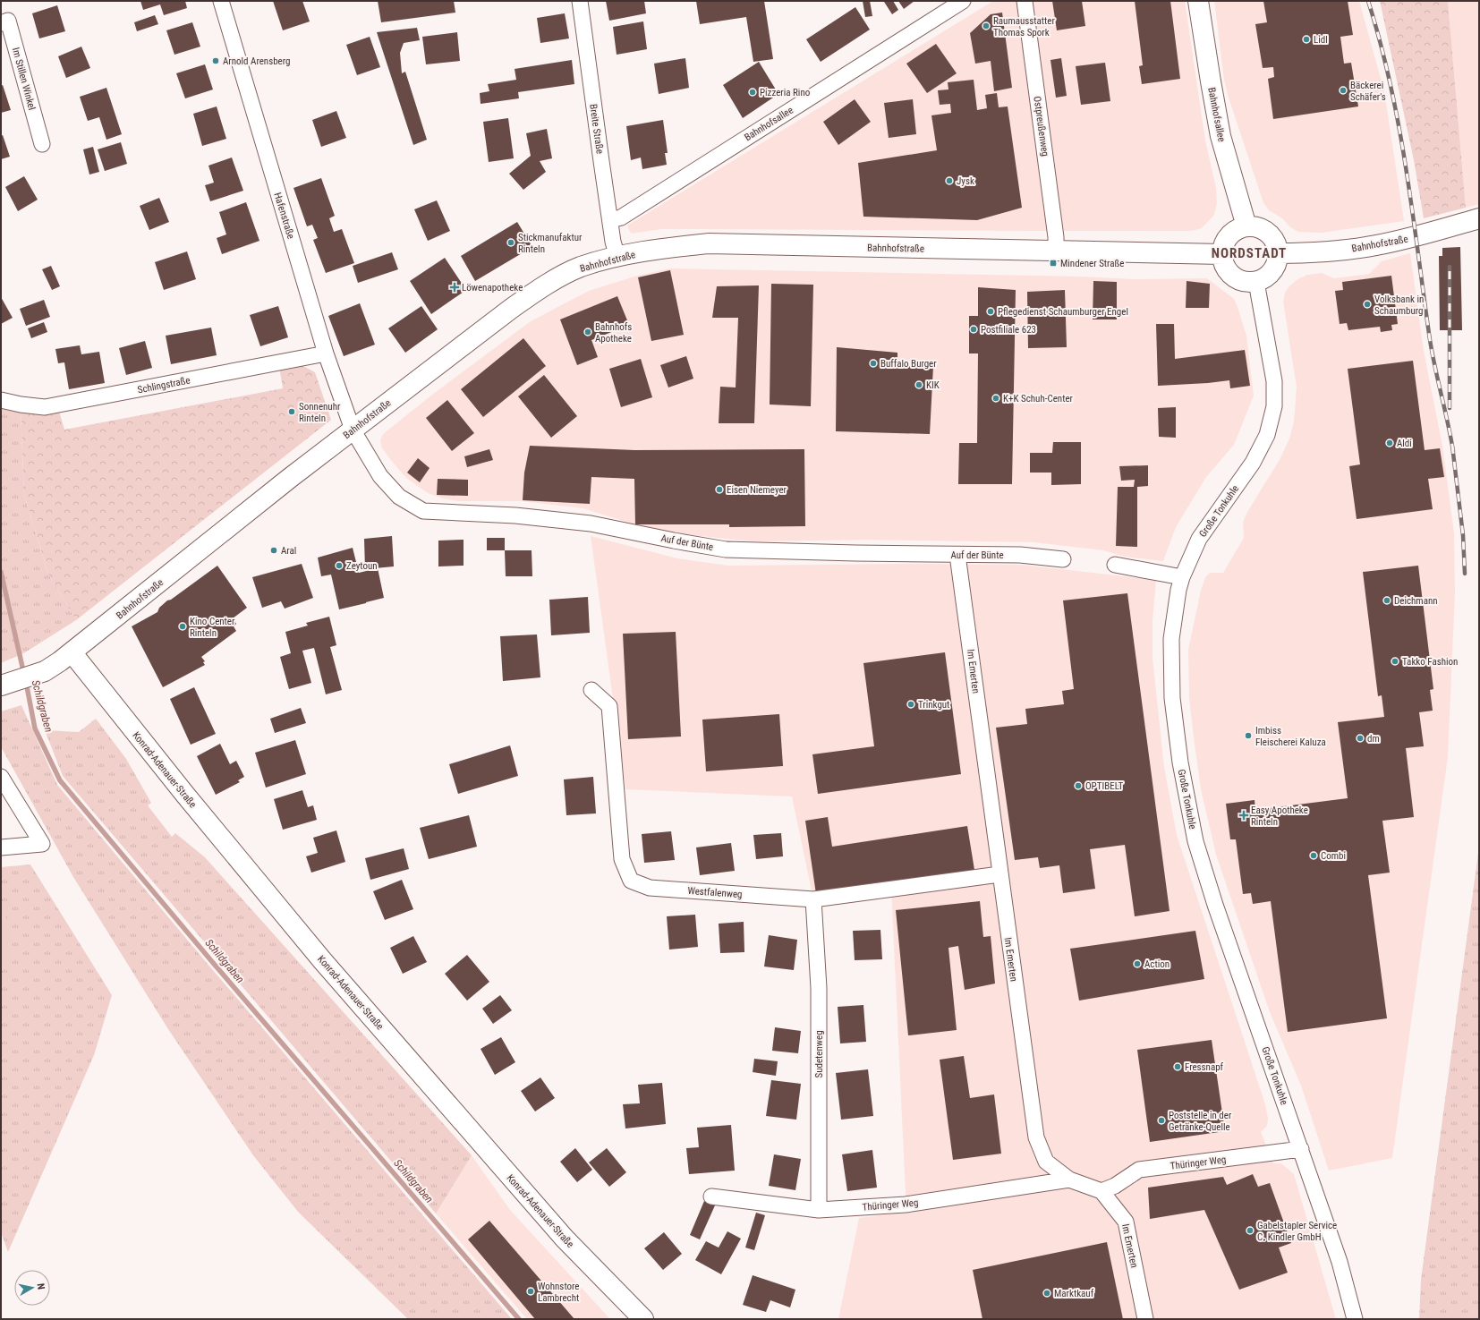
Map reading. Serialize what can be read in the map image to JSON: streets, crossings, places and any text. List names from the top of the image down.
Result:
{
  "streets": {
    "main road": ["Bahnhofsallee", "Bahnhofstraße", "Konrad-Adenauer-Straße"],
    "street": [
      "Im Stillen Winkel",
      "Ostpreußenweg",
      "Breite Straße",
      "Hafenstraße",
      "Schlingstraße",
      "Große Tonkuhle",
      "Auf der Bünte",
      "Im Emerten",
      "Westfalenweg",
      "Sudetenweg",
      "Thüringer Weg"
    ]
  },
  "crossings": [
    ["Bahnhofsallee", "Breite Straße"],
    ["Bahnhofsallee", "Bahnhofstraße"],
    ["Bahnhofsallee", "Große Tonkuhle"],
    ["Ostpreußenweg", "Bahnhofstraße"],
    ["Breite Straße", "Bahnhofstraße"],
    ["Hafenstraße", "Bahnhofstraße"],
    ["Hafenstraße", "Schlingstraße"],
    ["Hafenstraße", "Auf der Bünte"],
    ["Bahnhofstraße", "Große Tonkuhle"],
    ["Bahnhofstraße", "Auf der Bünte"],
    ["Bahnhofstraße", "Konrad-Adenauer-Straße"],
    ["Große Tonkuhle", "Thüringer Weg"],
    ["Auf der Bünte", "Im Emerten"],
    ["Im Emerten", "Westfalenweg"],
    ["Im Emerten", "Thüringer Weg"],
    ["Westfalenweg", "Sudetenweg"],
    ["Sudetenweg", "Thüringer Weg"]
  ],
  "districts": ["NORDSTADT"],
  "water": ["Schildgraben"],
  "places": {
    "other": [
      "Raumausstatter Thomas Spork",
      "Lidl",
      "Arnold Arensberg",
      "Bäckerei Schäfer's",
      "Pizzeria Rino",
      "Jysk",
      "Stickmanufaktur Rinteln",
      "Volksbank in Schaumburg",
      "Pflegedienst Schaumburger Engel",
      "Postfiliale 623",
      "Bahnhofs Apotheke",
      "Buffalo Burger",
      "KIK",
      "K+K Schuh-Center",
      "Sonnenuhr Rinteln",
      "Aldi",
      "Eisen Niemeyer",
      "Aral",
      "Zeytoun",
      "Deichmann",
      "Kino Center Rinteln",
      "Takko Fashion",
      "Trinkgut",
      "Imbiss Fleischerei Kaluza",
      "dm",
      "OPTIBELT",
      "Combi",
      "Action",
      "Fressnapf",
      "Poststelle in der Getränke-Quelle",
      "Gabelstapler Service C. Kindler GmbH",
      "Wohnstore Lambrecht",
      "Marktkauf"
    ],
    "transit": ["Mindener Straße"],
    "health": ["Löwenapotheke", "Easy Apotheke Rinteln"]
  },
  "north": "right"
}
